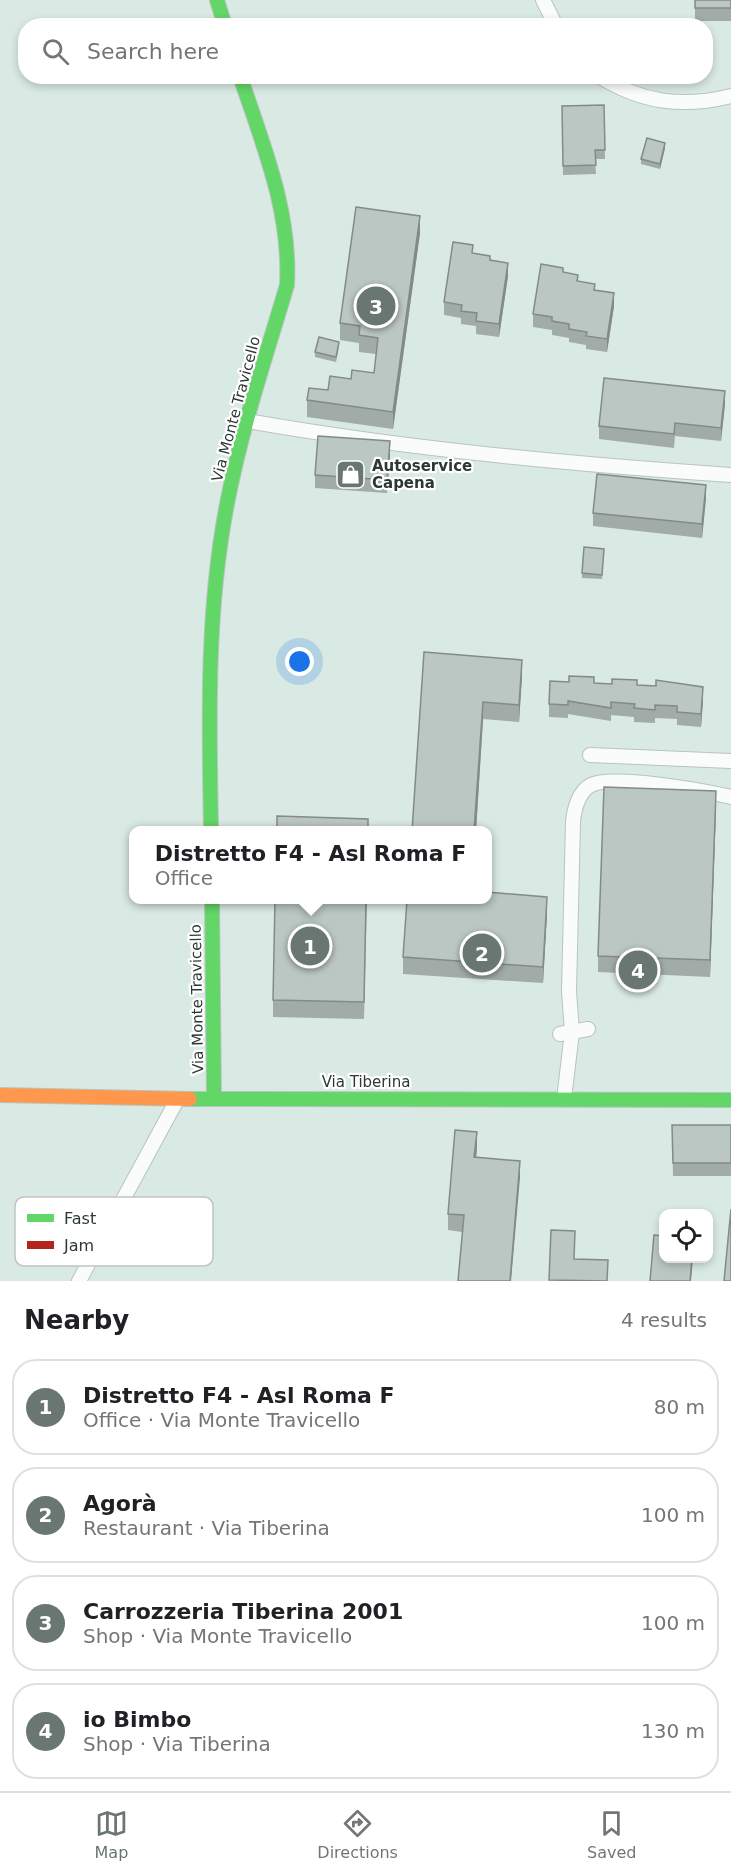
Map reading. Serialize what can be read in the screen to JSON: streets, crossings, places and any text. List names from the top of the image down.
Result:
{
  "streets": {
    "street": ["Via Monte Travicello", "Via Tiberina"]
  },
  "crossings": [
    ["Via Monte Travicello", "Via Tiberina"]
  ],
  "places": {
    "shop": ["Autoservice Capena"]
  },
  "legend": ["Fast", "Jam"],
  "page": {
    "search": "Search here",
    "pins": [
      "3",
      "1",
      "2",
      "4"
    ],
    "popup": ["Distretto F4 - Asl Roma F", "Office"],
    "heading": ["Nearby", "4 results"],
    "list": [
      {
        "mark": "1",
        "name": "Distretto F4 - Asl Roma F",
        "note": "Office · Via Monte Travicello",
        "value": "80 m"
      },
      {
        "mark": "2",
        "name": "Agorà",
        "note": "Restaurant · Via Tiberina",
        "value": "100 m"
      },
      {
        "mark": "3",
        "name": "Carrozzeria Tiberina 2001",
        "note": "Shop · Via Monte Travicello",
        "value": "100 m"
      },
      {
        "mark": "4",
        "name": "io Bimbo",
        "note": "Shop · Via Tiberina",
        "value": "130 m"
      }
    ],
    "nav": ["Map", "Directions", "Saved"]
  }
}
